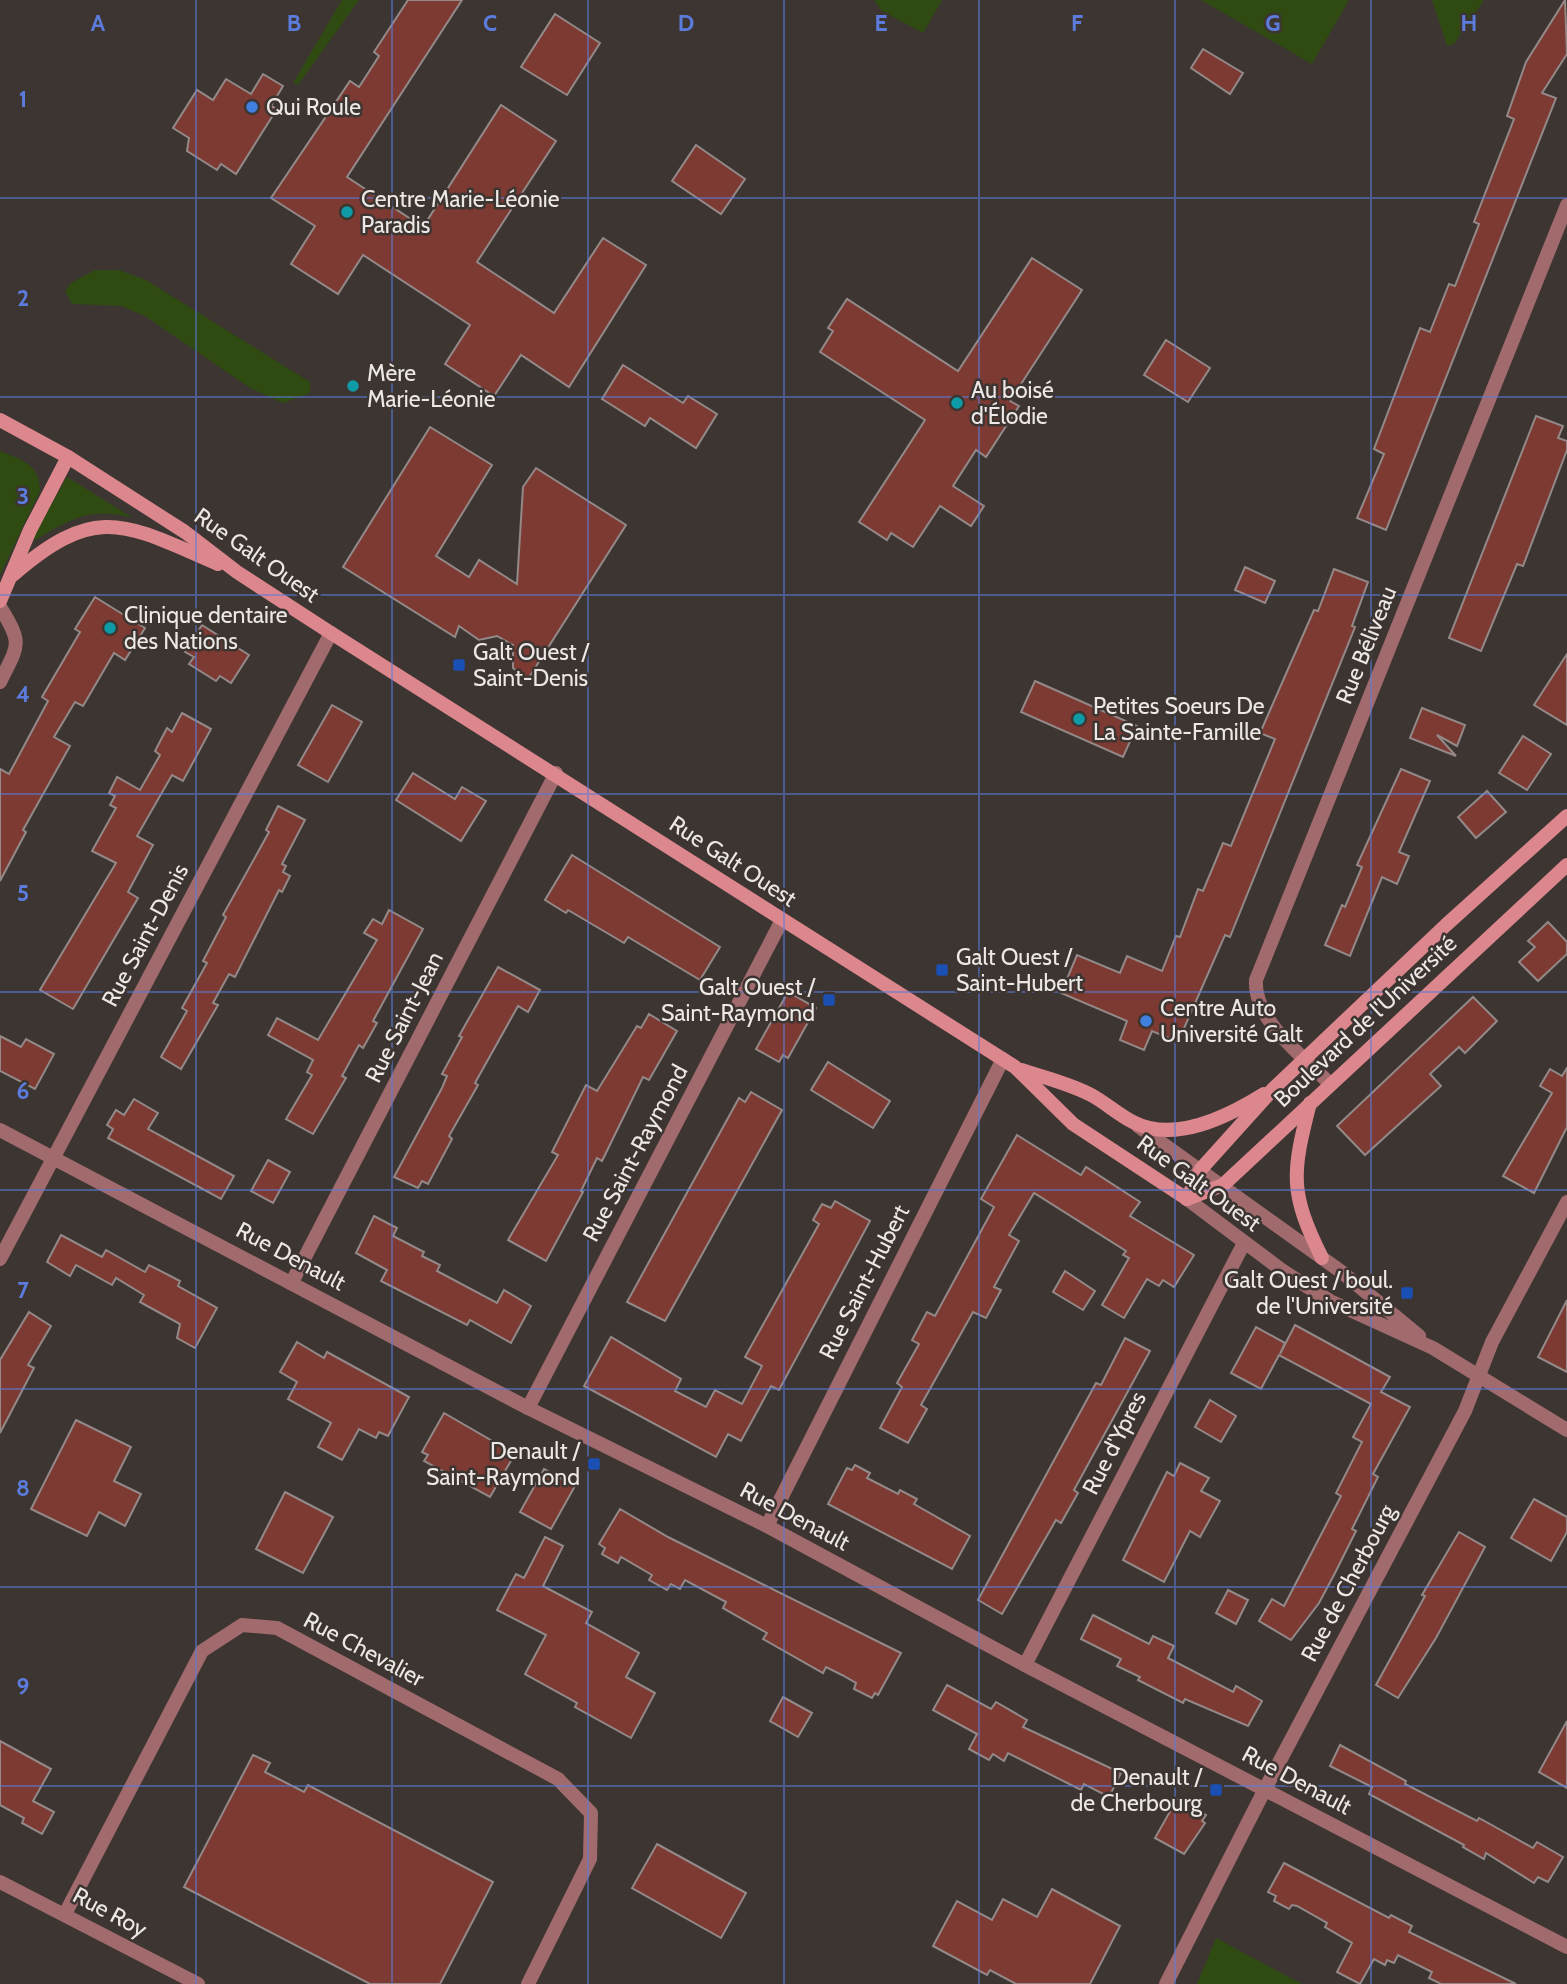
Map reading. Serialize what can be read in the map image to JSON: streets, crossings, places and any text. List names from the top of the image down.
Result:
{
  "streets": {
    "main road": ["Rue Galt Ouest", "Boulevard de l'Université"],
    "street": [
      "Rue Béliveau",
      "Rue Saint-Denis",
      "Rue Saint-Jean",
      "Rue Saint-Raymond",
      "Rue Denault",
      "Rue Saint-Hubert",
      "Rue d'Ypres",
      "Rue de Cherbourg",
      "Rue Chevalier",
      "Rue Roy"
    ]
  },
  "crossings": [
    ["Rue Galt Ouest", "Rue Saint-Denis"],
    ["Rue Galt Ouest", "Rue Saint-Jean"],
    ["Rue Galt Ouest", "Boulevard de l'Université"],
    ["Rue Galt Ouest", "Rue Saint-Raymond"],
    ["Rue Galt Ouest", "Rue Saint-Hubert"],
    ["Rue Galt Ouest", "Rue d'Ypres"],
    ["Rue Galt Ouest", "Rue de Cherbourg"],
    ["Rue Béliveau", "Boulevard de l'Université"],
    ["Rue Saint-Denis", "Rue Denault"],
    ["Rue Saint-Jean", "Rue Denault"],
    ["Rue Saint-Raymond", "Rue Denault"],
    ["Rue Denault", "Rue Saint-Hubert"],
    ["Rue Denault", "Rue d'Ypres"],
    ["Rue Denault", "Rue de Cherbourg"],
    ["Rue Chevalier", "Rue Roy"]
  ],
  "places": {
    "other": [
      "Qui Roule",
      "Centre Marie-Léonie Paradis",
      "Mère Marie-Léonie",
      "Au boisé d'Élodie",
      "Clinique dentaire des Nations",
      "Petites Soeurs De La Sainte-Famille",
      "Centre Auto Université Galt"
    ],
    "transit": [
      "Galt Ouest / Saint-Denis",
      "Galt Ouest / Saint-Hubert",
      "Galt Ouest / Saint-Raymond",
      "Galt Ouest / boul. de l'Université",
      "Denault / Saint-Raymond",
      "Denault / de Cherbourg"
    ]
  },
  "grid": {
    "columns": [
      "A",
      "B",
      "C",
      "D",
      "E",
      "F",
      "G",
      "H"
    ],
    "rows": [
      "1",
      "2",
      "3",
      "4",
      "5",
      "6",
      "7",
      "8",
      "9"
    ]
  }
}
